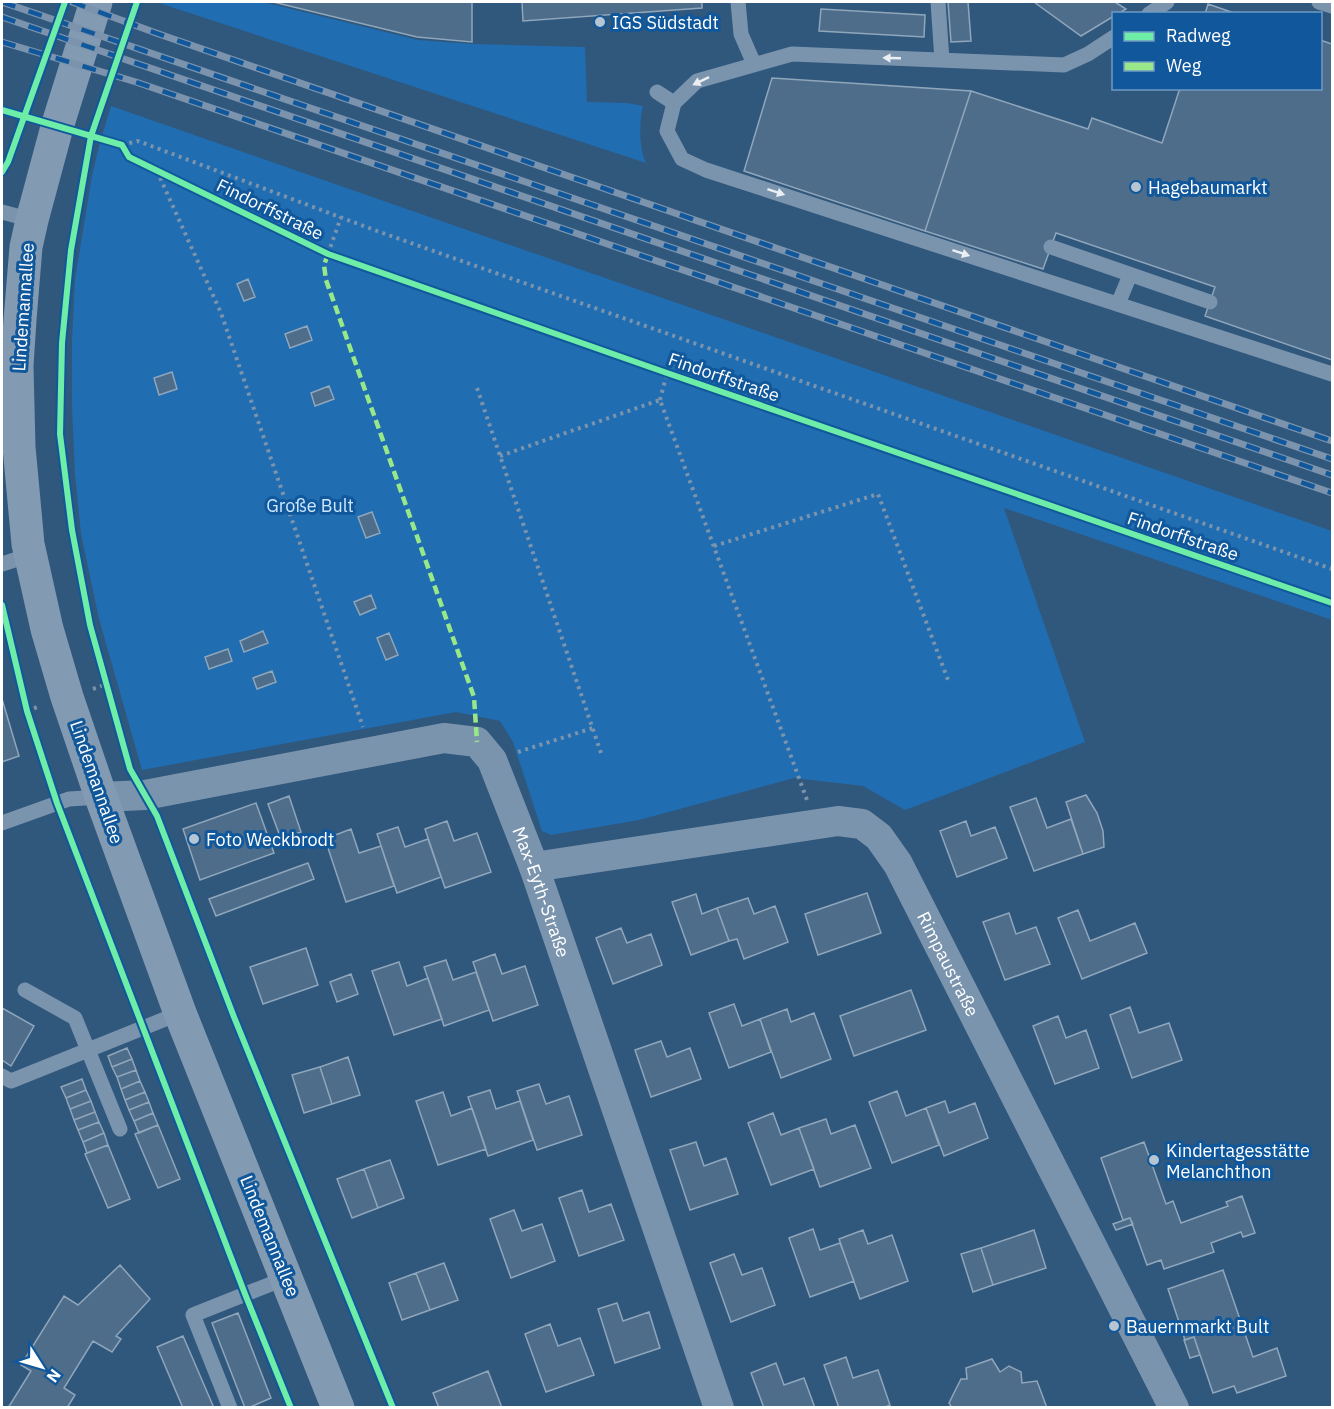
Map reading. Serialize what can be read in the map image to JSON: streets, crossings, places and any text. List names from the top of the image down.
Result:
{
  "streets": {
    "street": ["Lindemannallee", "Max-Eyth-Straße", "Rimpaustraße"],
    "cycle path": ["Findorffstraße"]
  },
  "crossings": [
    ["Lindemannallee", "Max-Eyth-Straße"],
    ["Max-Eyth-Straße", "Rimpaustraße"]
  ],
  "parks": ["Große Bult"],
  "places": [
    "IGS Südstadt",
    "Hagebaumarkt",
    "Foto Weckbrodt",
    "Kindertagesstätte Melanchthon",
    "Bauernmarkt Bult"
  ],
  "legend": ["Radweg", "Weg"],
  "north": "bottom right"
}
